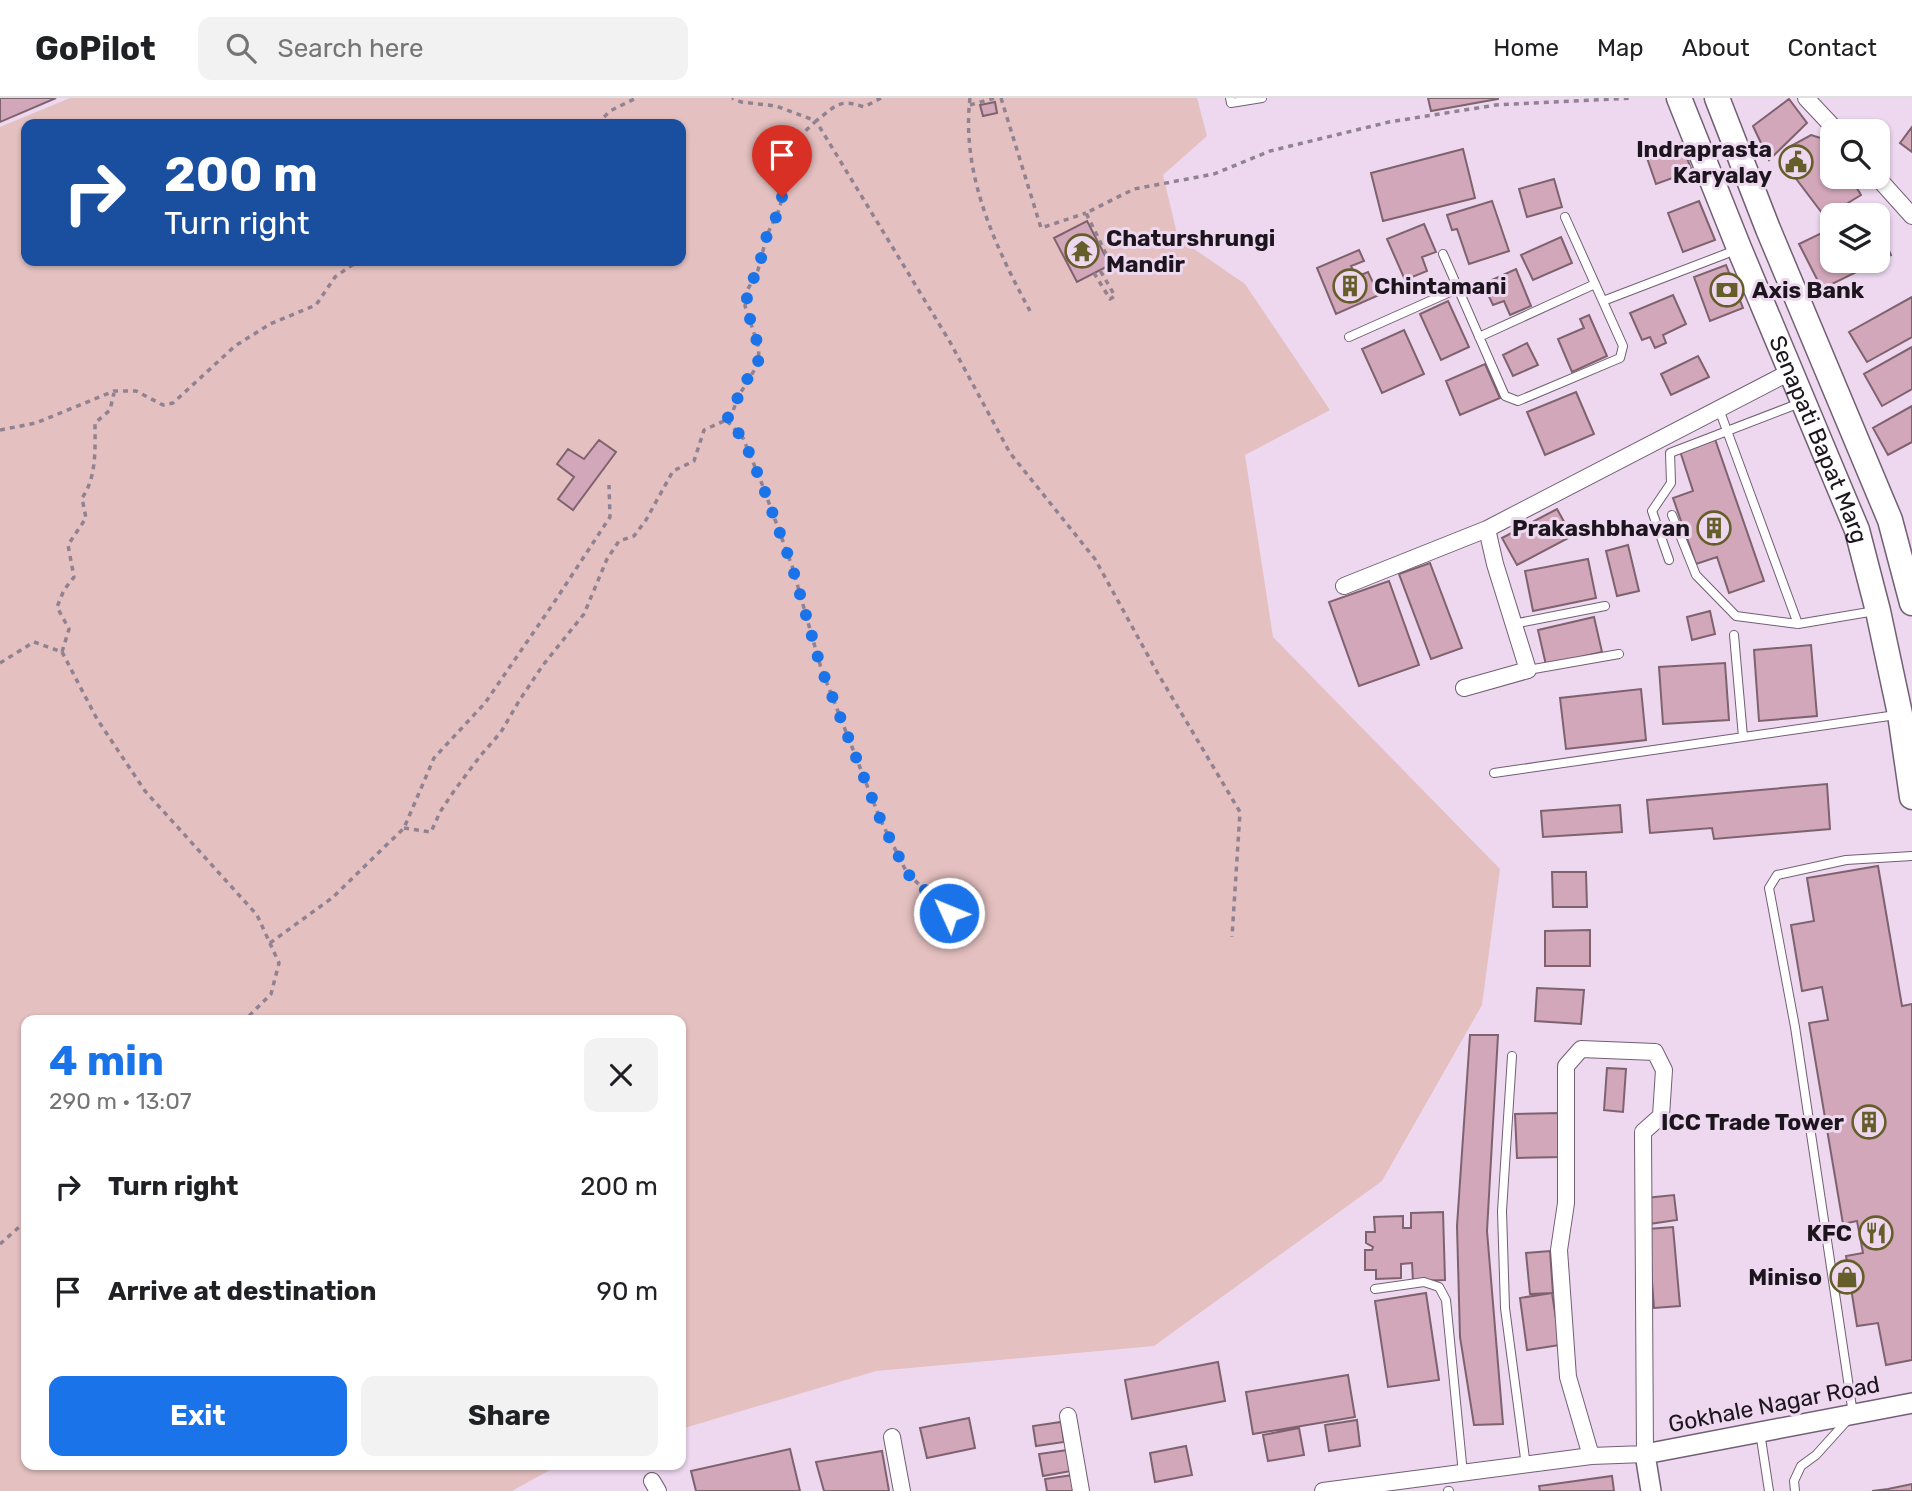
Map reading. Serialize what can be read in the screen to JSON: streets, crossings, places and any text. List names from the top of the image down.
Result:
{
  "streets": {
    "main road": ["Senapati Bapat Marg"],
    "street": ["Gokhale Nagar Road"]
  },
  "places": {
    "public building": ["Indraprasta Karyalay"],
    "temple": ["Chaturshrungi Mandir"],
    "building": ["Chintamani", "Prakashbhavan", "ICC Trade Tower"],
    "bank": ["Axis Bank"],
    "restaurant": ["KFC"],
    "shop": ["Miniso"]
  },
  "page": {
    "header": "GoPilot",
    "search": "Search here",
    "nav": [
      "Home",
      "Map",
      "About",
      "Contact"
    ],
    "turn": ["200 m", "Turn right"],
    "heading": ["4 min", "290 m · 13:07"],
    "list": [
      {
        "name": "Turn right",
        "value": "200 m"
      },
      {
        "name": "Arrive at destination",
        "value": "90 m"
      }
    ],
    "buttons": ["Exit", "Share"]
  }
}
